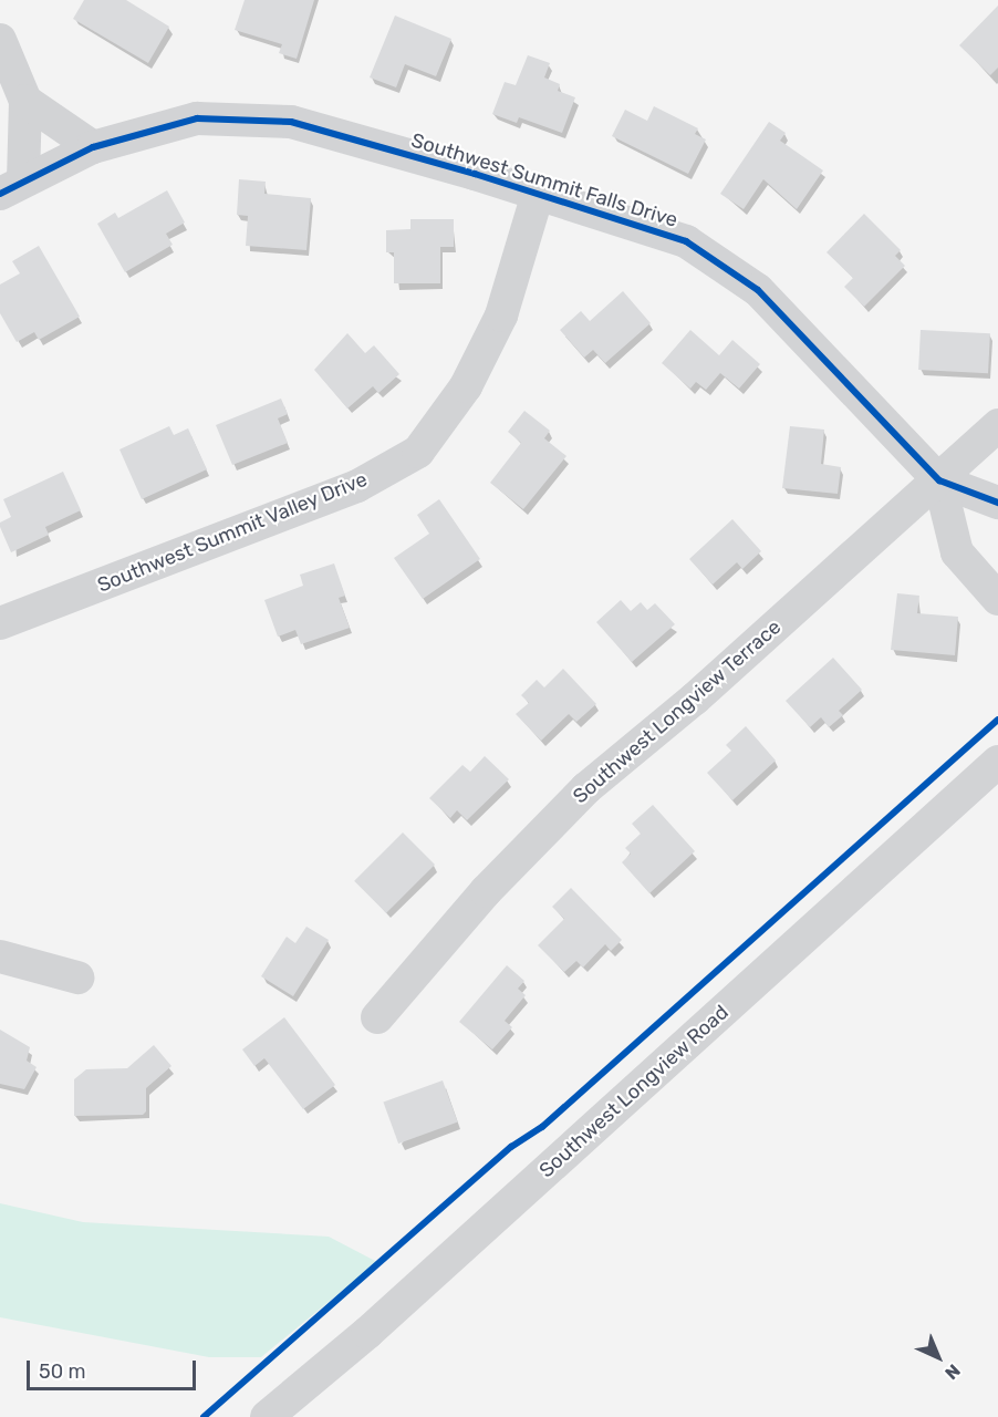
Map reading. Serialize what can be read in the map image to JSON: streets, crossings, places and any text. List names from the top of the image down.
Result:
{
  "streets": {
    "street": [
      "Southwest Summit Falls Drive",
      "Southwest Summit Valley Drive",
      "Southwest Longview Terrace",
      "Southwest Longview Road"
    ]
  },
  "crossings": [
    ["Southwest Summit Falls Drive", "Southwest Summit Valley Drive"],
    ["Southwest Summit Falls Drive", "Southwest Longview Terrace"]
  ],
  "scale_bar": "50 m",
  "north": "bottom right"
}
